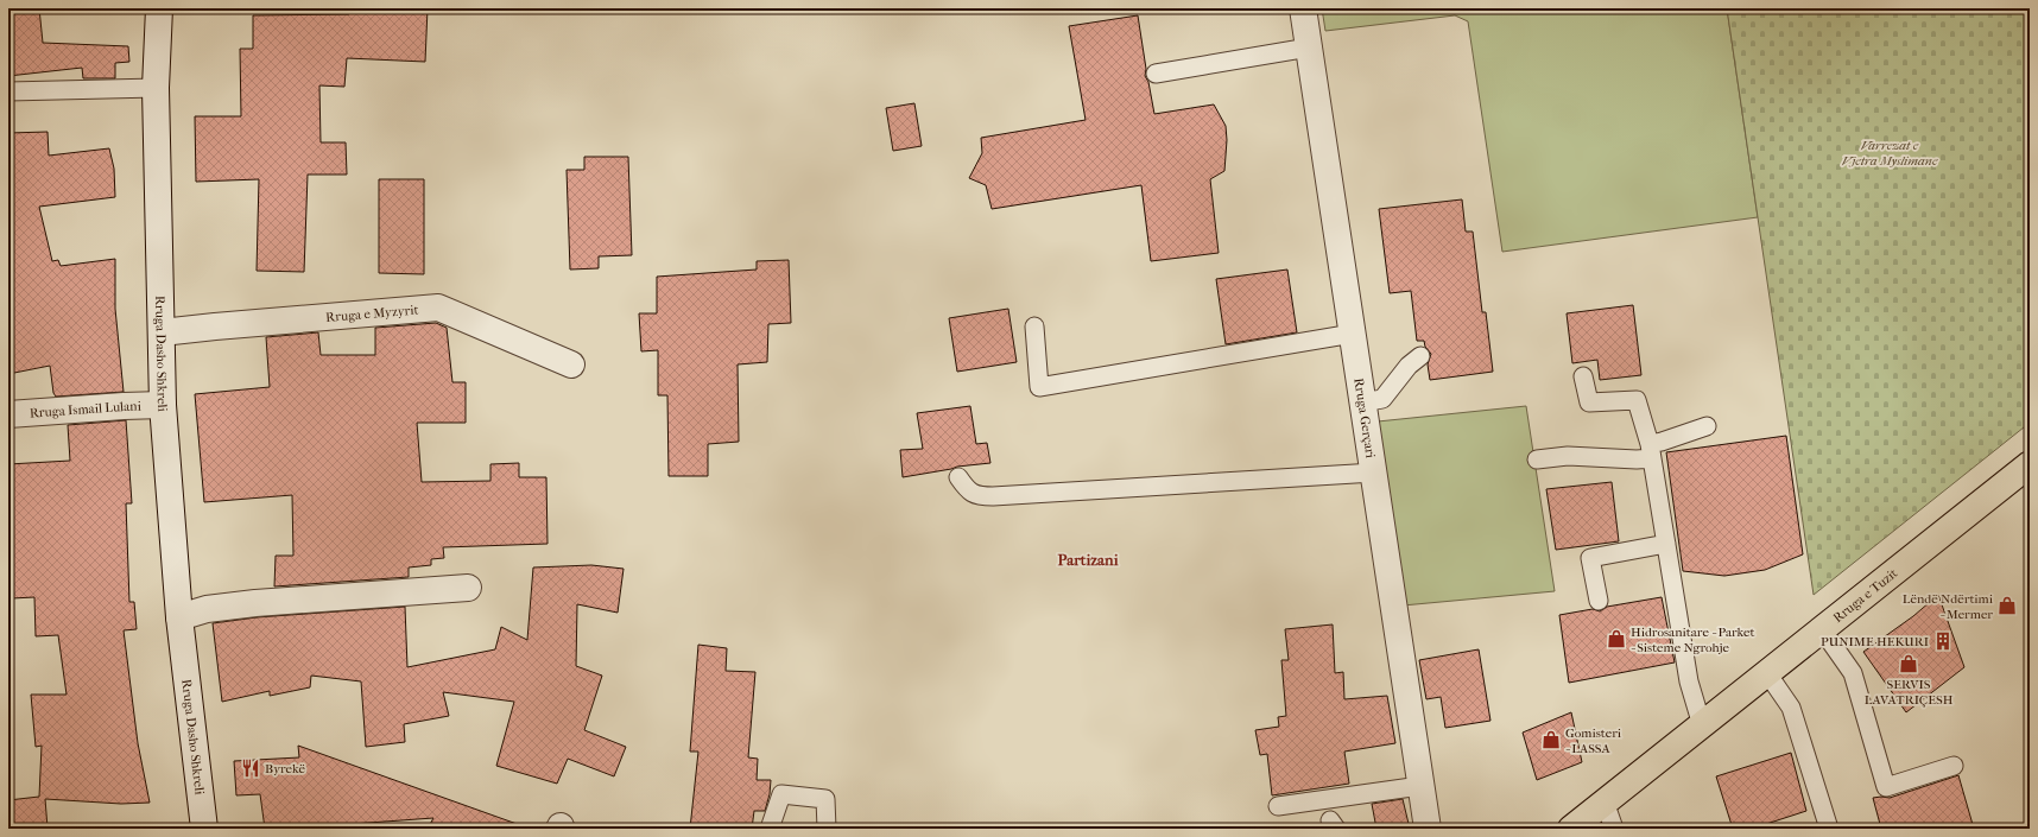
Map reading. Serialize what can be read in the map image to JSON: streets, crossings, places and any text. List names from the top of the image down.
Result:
{
  "streets": {
    "main road": ["Rruga e Tuzit"],
    "street": [
      "Rruga e Myzyrit",
      "Rruga Dasho Shkreli",
      "Rruga Ismail Lulani",
      "Rruga Gerçari"
    ]
  },
  "crossings": [
    ["Rruga e Myzyrit", "Rruga Dasho Shkreli"],
    ["Rruga Dasho Shkreli", "Rruga Ismail Lulani"]
  ],
  "districts": ["Partizani"],
  "parks": ["Varrezat e Vjetra Myslimane"],
  "places": {
    "shop": [
      "Lëndë Ndërtimi - Mermer",
      "Hidrosanitare - Parket - Sisteme Ngrohje",
      "SERVIS LAVATRIÇESH",
      "Gomisteri - LASSA"
    ],
    "building": ["PUNIME HEKURI"],
    "restaurant": ["Byrekë"]
  }
}
